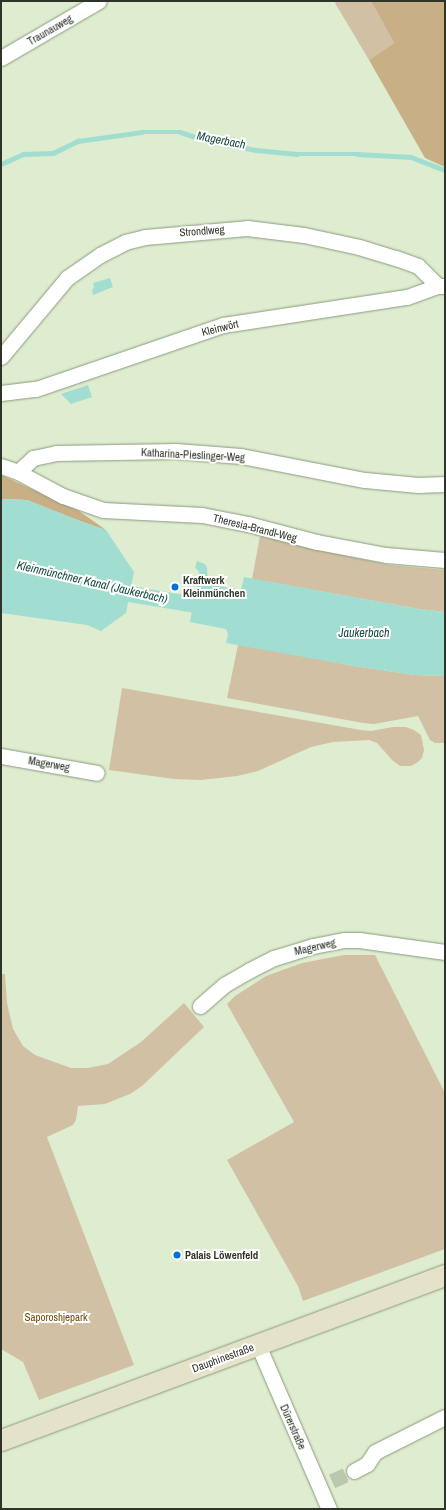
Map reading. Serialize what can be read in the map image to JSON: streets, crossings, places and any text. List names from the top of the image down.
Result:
{
  "streets": {
    "main road": ["Dauphinestraße"],
    "street": [
      "Traunauweg",
      "Strondlweg",
      "Kleinwört",
      "Katharina-Pieslinger-Weg",
      "Theresia-Brandl-Weg",
      "Magerweg",
      "Dürerstraße"
    ]
  },
  "crossings": [
    ["Strondlweg", "Kleinwört"],
    ["Katharina-Pieslinger-Weg", "Theresia-Brandl-Weg"],
    ["Dauphinestraße", "Dürerstraße"]
  ],
  "water": ["Magerbach", "Kleinmünchner Kanal (Jaukerbach)", "Jaukerbach"],
  "parks": ["Saporoshjepark"],
  "places": ["Kraftwerk Kleinmünchen", "Palais Löwenfeld"]
}
